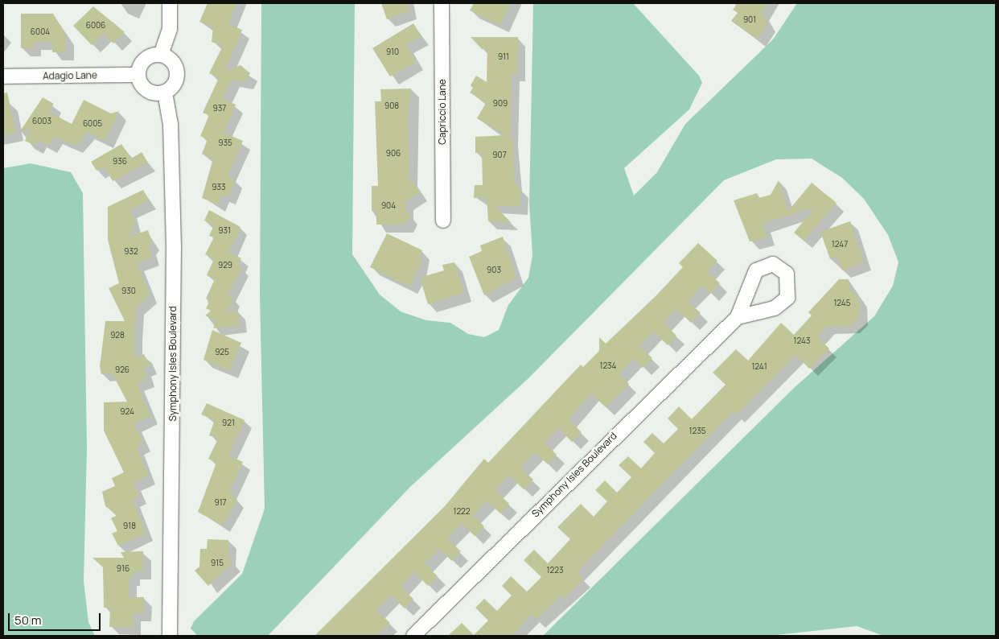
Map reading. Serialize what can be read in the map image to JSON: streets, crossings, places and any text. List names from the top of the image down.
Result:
{
  "streets": {
    "street": ["Adagio Lane", "Capriccio Lane", "Symphony Isles Boulevard"]
  },
  "crossings": [
    ["Adagio Lane", "Symphony Isles Boulevard"]
  ],
  "house_numbers": [
    "901",
    "6006",
    "6004",
    "910",
    "911",
    "909",
    "908",
    "937",
    "6003",
    "6005",
    "935",
    "906",
    "907",
    "936",
    "933",
    "904",
    "931",
    "1247",
    "932",
    "929",
    "903",
    "930",
    "1245",
    "928",
    "1243",
    "925",
    "1234",
    "1241",
    "926",
    "924",
    "921",
    "1235",
    "917",
    "1222",
    "918",
    "915",
    "916",
    "1223"
  ],
  "scale_bar": "50 m"
}
